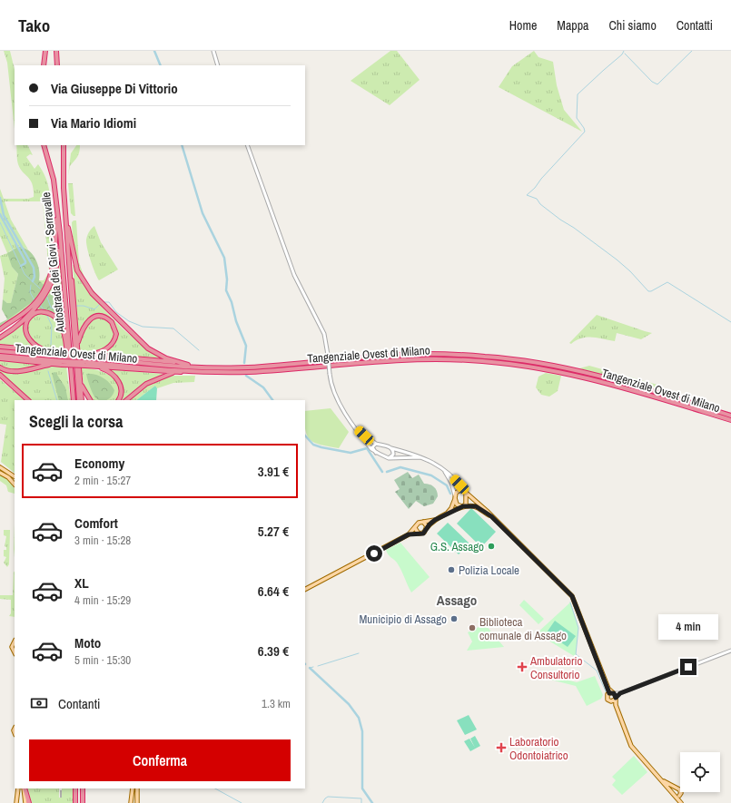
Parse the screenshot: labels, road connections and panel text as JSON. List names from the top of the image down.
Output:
{
  "streets": {
    "highway": ["Autostrada dei Giovi - Serravalle", "Tangenziale Ovest di Milano"]
  },
  "districts": ["Assago"],
  "places": {
    "other": [
      "G.S. Assago",
      "Polizia Locale",
      "Municipio di Assago",
      "Biblioteca comunale di Assago"
    ],
    "health": ["Ambulatorio Consultorio", "Laboratorio Odontoiatrico"]
  },
  "page": {
    "header": "Tako",
    "nav": [
      "Home",
      "Mappa",
      "Chi siamo",
      "Contatti"
    ],
    "banner": ["Via Giuseppe Di Vittorio", "Via Mario Idiomi"],
    "heading": "Scegli la corsa",
    "list": [
      {
        "name": "Economy",
        "note": "2 min · 15:27",
        "value": "3.91 €"
      },
      {
        "name": "Comfort",
        "note": "3 min · 15:28",
        "value": "5.27 €"
      },
      {
        "name": "XL",
        "note": "4 min · 15:29",
        "value": "6.64 €"
      },
      {
        "name": "Moto",
        "note": "5 min · 15:30",
        "value": "6.39 €"
      }
    ],
    "bubble": "4 min",
    "pay": ["Contanti", "1.3 km"],
    "buttons": "Conferma"
  }
}
